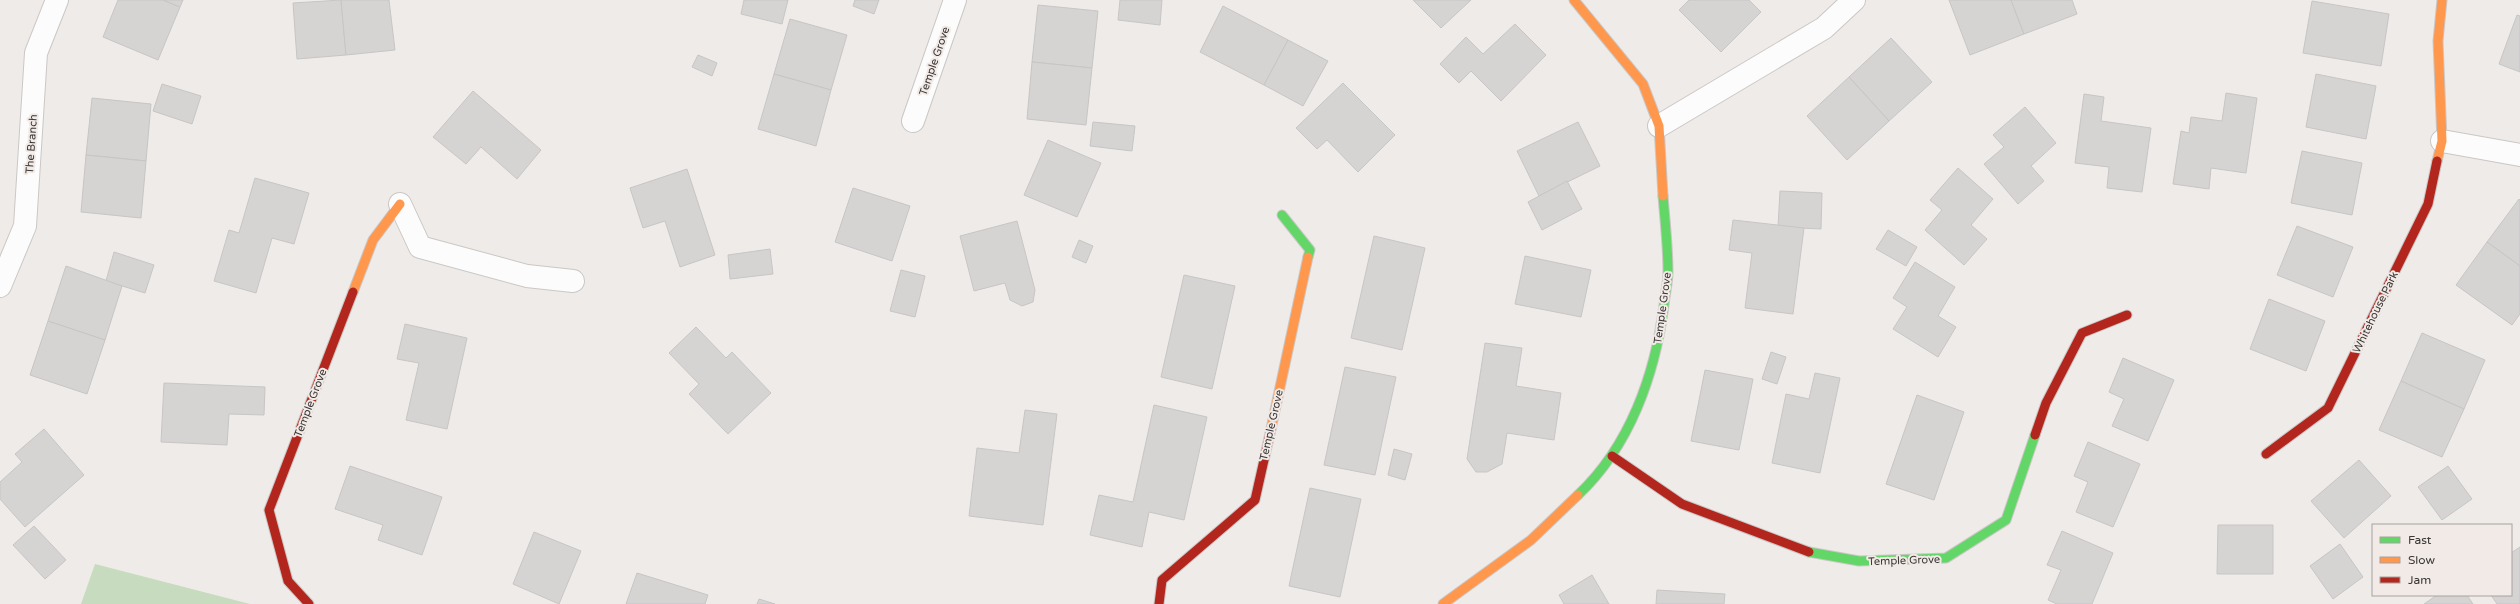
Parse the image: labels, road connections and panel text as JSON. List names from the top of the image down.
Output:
{
  "streets": {
    "street": ["Temple Grove", "The Branch", "Whitehouse Park"]
  },
  "legend": ["Fast", "Slow", "Jam"]
}
